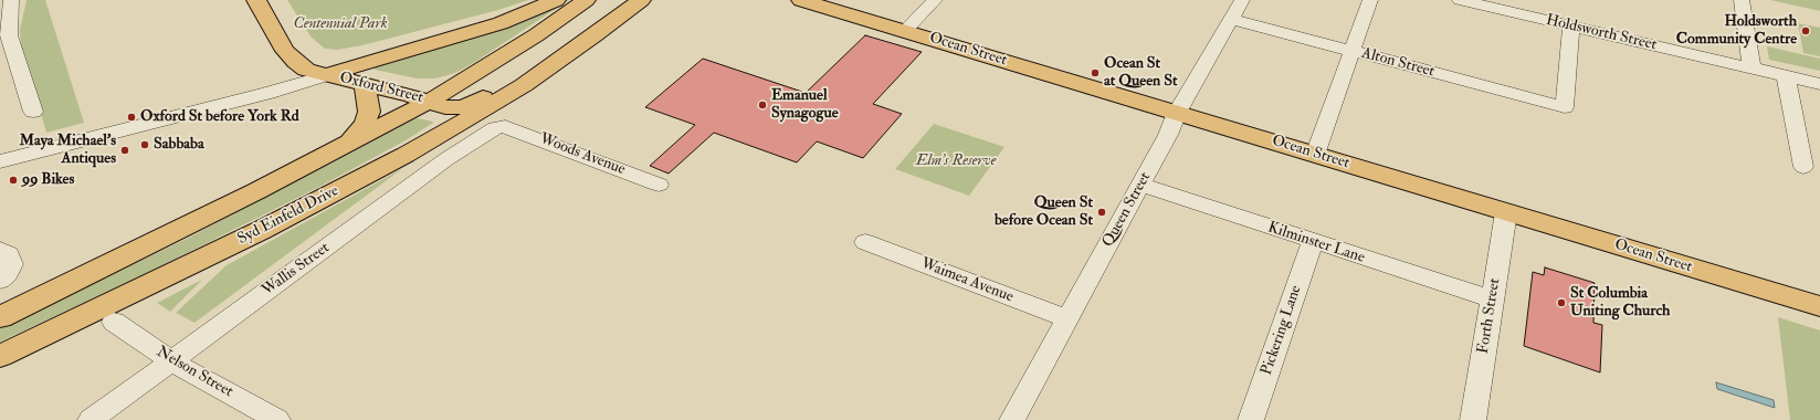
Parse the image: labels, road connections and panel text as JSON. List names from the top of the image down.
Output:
{
  "streets": {
    "main road": ["Ocean Street", "Oxford Street", "Syd Einfeld Drive"],
    "street": [
      "Holdsworth Street",
      "Alton Street",
      "Woods Avenue",
      "Queen Street",
      "Kilminster Lane",
      "Wallis Street",
      "Waimea Avenue",
      "Forth Street",
      "Pickering Lane",
      "Nelson Street"
    ]
  },
  "crossings": [
    ["Holdsworth Street", "Alton Street"],
    ["Ocean Street", "Queen Street"],
    ["Ocean Street", "Forth Street"],
    ["Alton Street", "Queen Street"],
    ["Woods Avenue", "Wallis Street"],
    ["Queen Street", "Kilminster Lane"],
    ["Queen Street", "Waimea Avenue"],
    ["Kilminster Lane", "Forth Street"],
    ["Kilminster Lane", "Pickering Lane"],
    ["Wallis Street", "Nelson Street"]
  ],
  "parks": ["Centennial Park", "Elm's Reserve"],
  "places": [
    "Holdsworth Community Centre",
    "Ocean St at Queen St",
    "Emanuel Synagogue",
    "Oxford St before York Rd",
    "Sabbaba",
    "Maya Michael's Antiques",
    "99 Bikes",
    "Queen St before Ocean St",
    "St Columbia Uniting Church"
  ]
}
